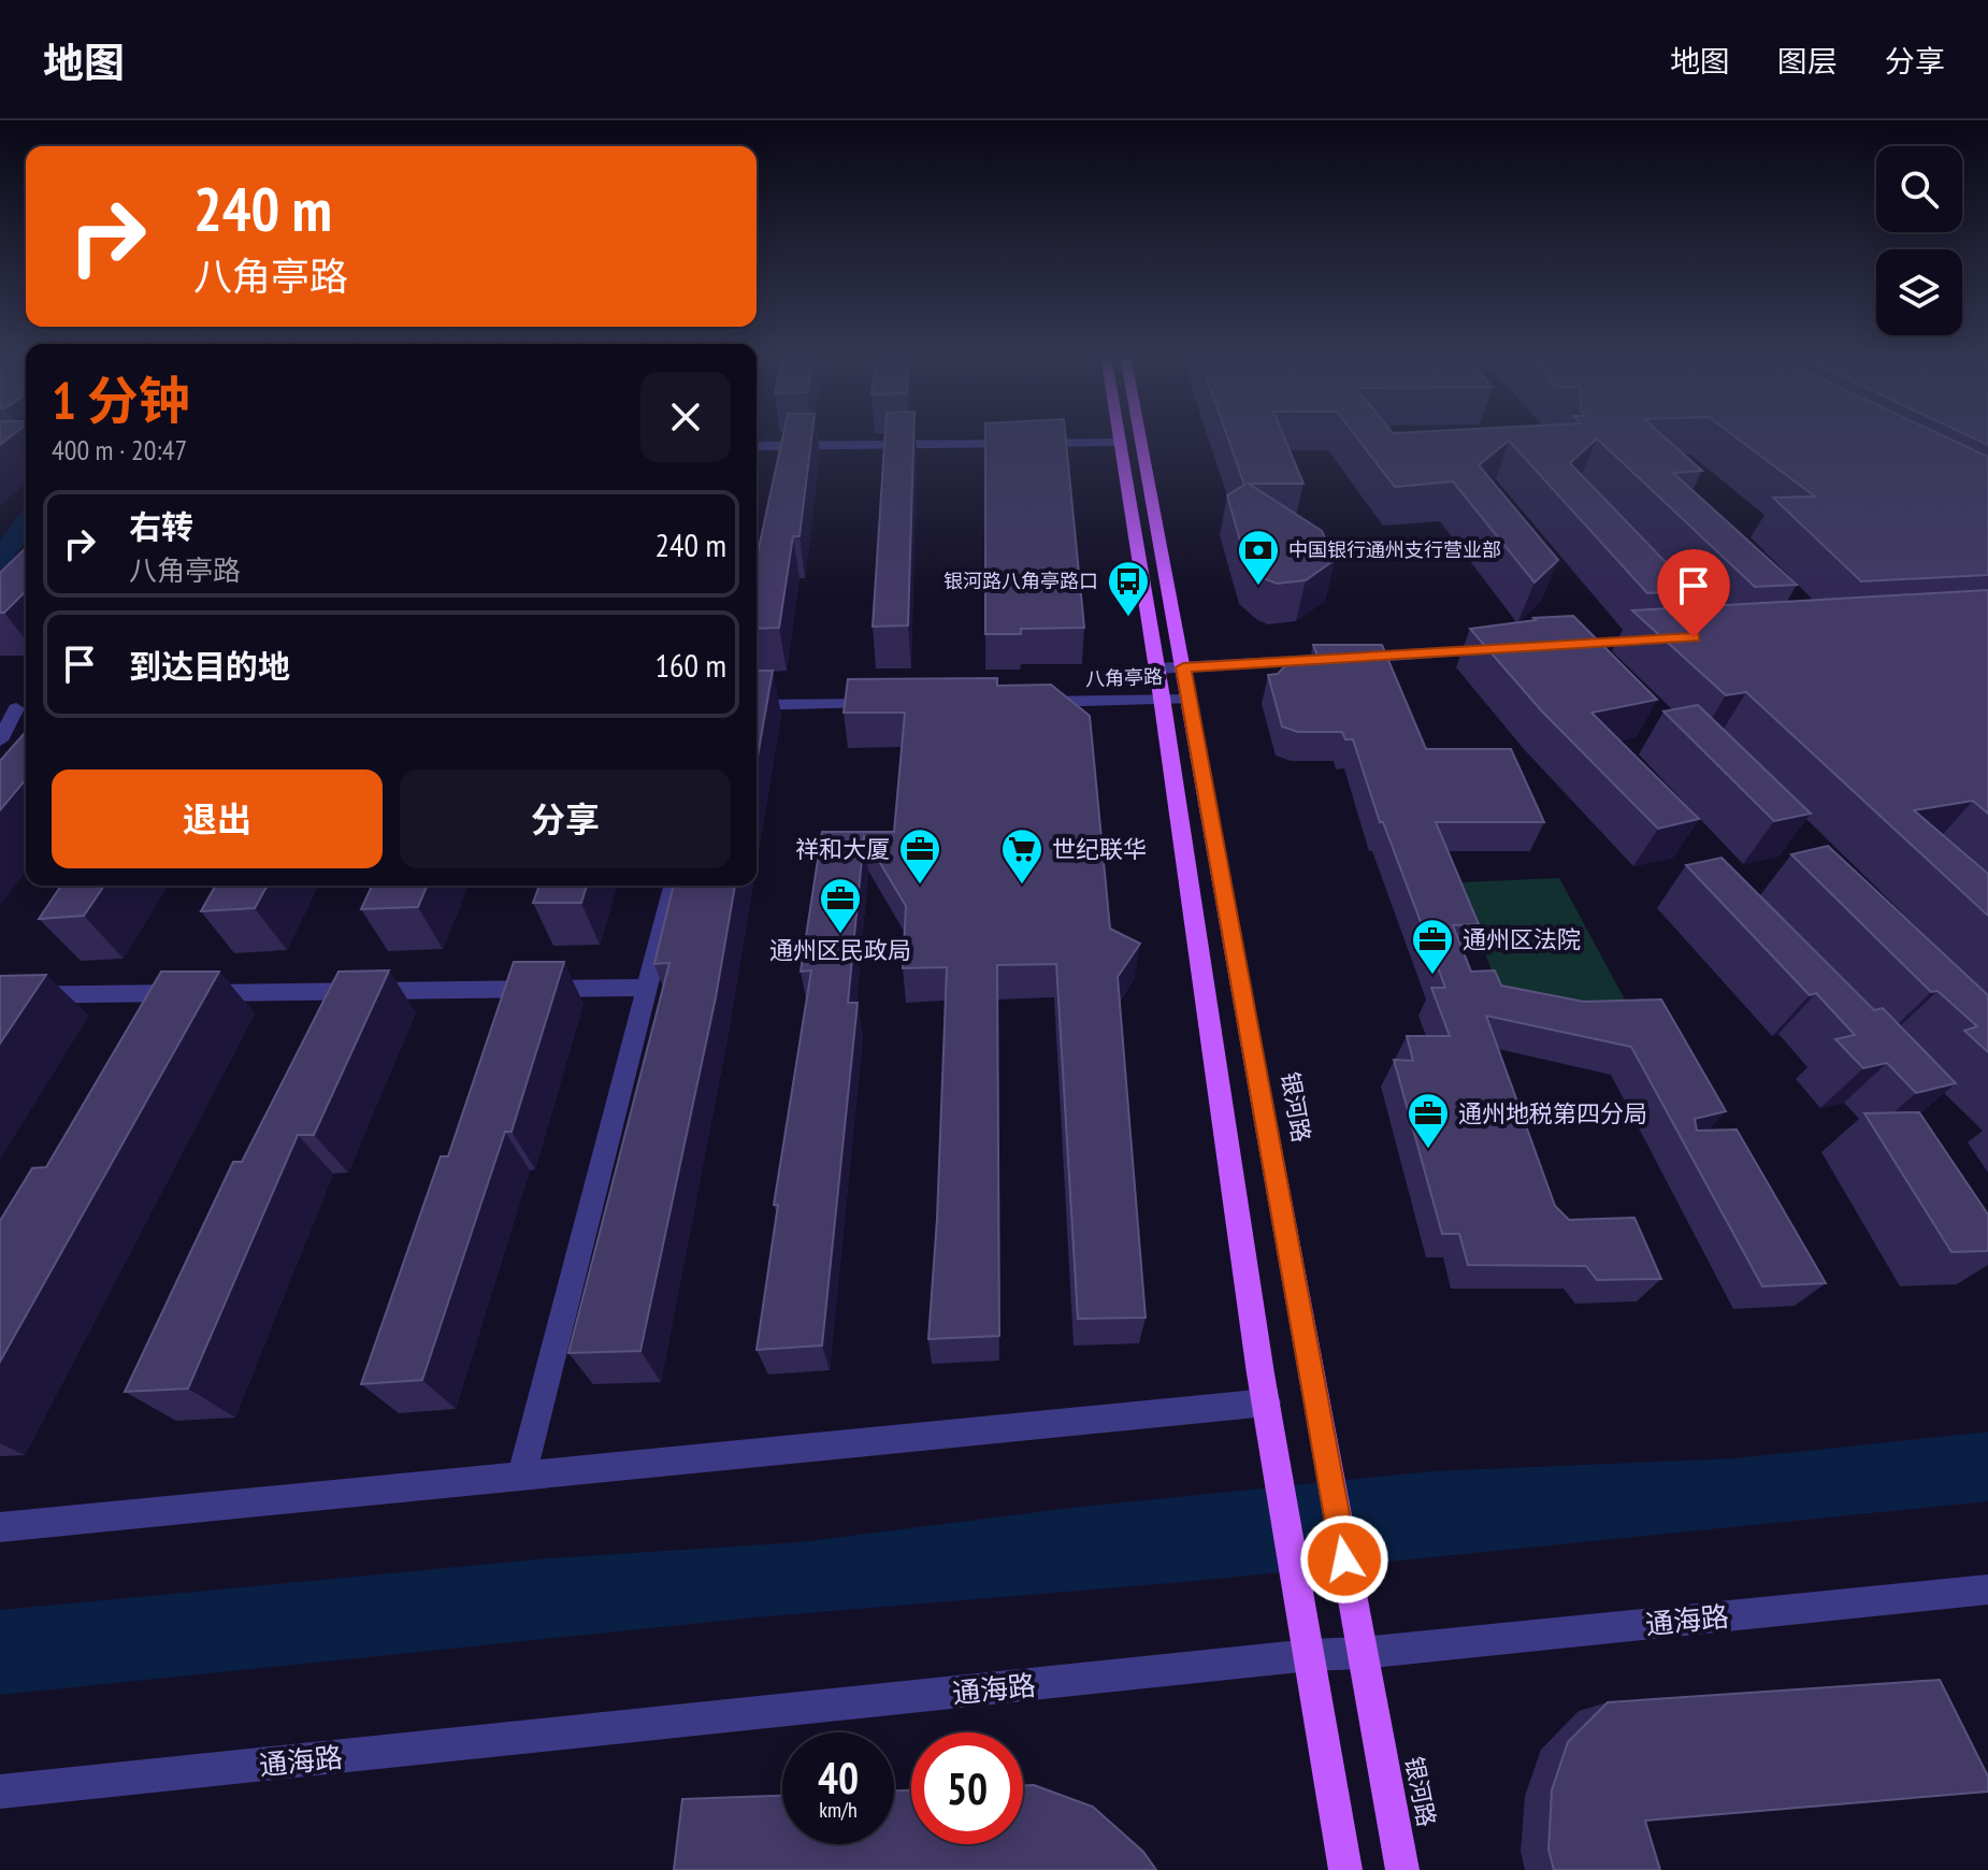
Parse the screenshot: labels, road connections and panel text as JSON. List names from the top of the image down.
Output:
{
  "streets": {
    "main road": ["银河路"],
    "street": ["八角亭路", "通海路"]
  },
  "crossings": [
    ["八角亭路", "银河路"],
    ["银河路", "通海路"]
  ],
  "places": {
    "bank": ["中国银行通州支行营业部"],
    "bus stop": ["银河路八角亭路口"],
    "office": [
      "祥和大厦",
      "通州区民政局",
      "通州区法院",
      "通州地税第四分局"
    ],
    "supermarket": ["世纪联华"]
  },
  "page": {
    "header": "地图",
    "nav": ["地图", "图层", "分享"],
    "turn": ["240 m", "八角亭路"],
    "heading": ["1 分钟", "400 m · 20:47"],
    "list": [
      {
        "name": "右转",
        "note": "八角亭路",
        "value": "240 m"
      },
      {
        "name": "到达目的地",
        "value": "160 m"
      }
    ],
    "buttons": ["退出", "分享"],
    "speed": "40 km/h",
    "limit": "50"
  }
}
